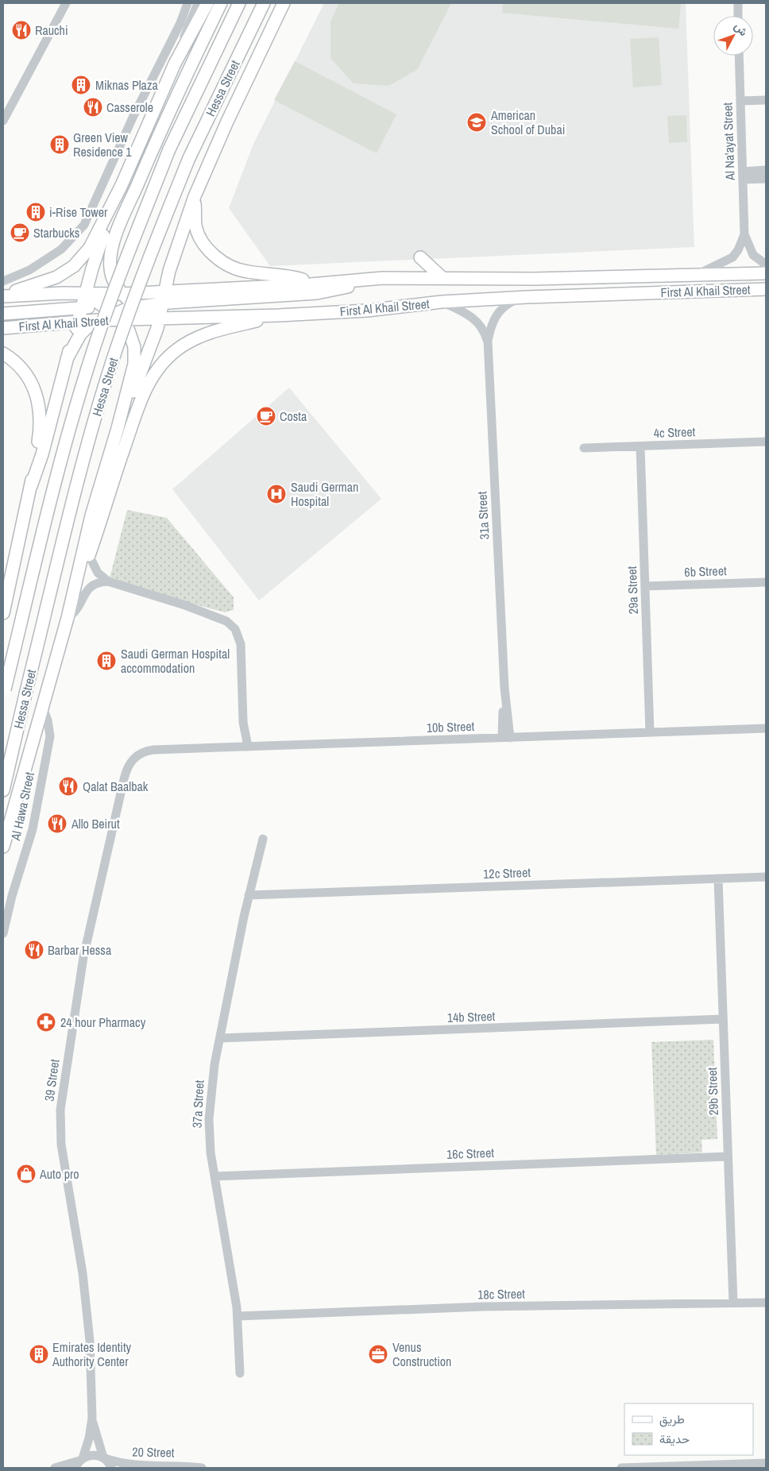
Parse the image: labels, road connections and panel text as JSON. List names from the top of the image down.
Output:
{
  "streets": {
    "main road": ["Hessa Street", "First Al Khail Street"],
    "street": [
      "Al Na'ayat Street",
      "4c Street",
      "31a Street",
      "6b Street",
      "29a Street",
      "10b Street",
      "Al Hawa Street",
      "12c Street",
      "14b Street",
      "39 Street",
      "29b Street",
      "37a Street",
      "16c Street",
      "18c Street",
      "20 Street"
    ]
  },
  "crossings": [
    ["Al Na'ayat Street", "First Al Khail Street"],
    ["First Al Khail Street", "31a Street"],
    ["4c Street", "29a Street"],
    ["31a Street", "10b Street"],
    ["6b Street", "29a Street"],
    ["29a Street", "10b Street"],
    ["10b Street", "39 Street"],
    ["12c Street", "29b Street"],
    ["12c Street", "37a Street"],
    ["14b Street", "29b Street"],
    ["14b Street", "37a Street"],
    ["39 Street", "20 Street"],
    ["29b Street", "16c Street"],
    ["29b Street", "18c Street"],
    ["37a Street", "16c Street"],
    ["37a Street", "18c Street"]
  ],
  "places": {
    "restaurant": [
      "Rauchi",
      "Casserole",
      "Qalat Baalbak",
      "Allo Beirut",
      "Barbar Hessa"
    ],
    "building": [
      "Miknas Plaza",
      "Green View Residence 1",
      "i-Rise Tower",
      "Saudi German Hospital accommodation",
      "Emirates Identity Authority Center"
    ],
    "school or university": ["American School of Dubai"],
    "cafe": ["Starbucks", "Costa"],
    "hospital": ["Saudi German Hospital"],
    "pharmacy": ["24 hour Pharmacy"],
    "shop": ["Auto pro"],
    "office": ["Venus Construction"]
  },
  "legend": ["طريق", "حديقة"],
  "north": "top right"
}
